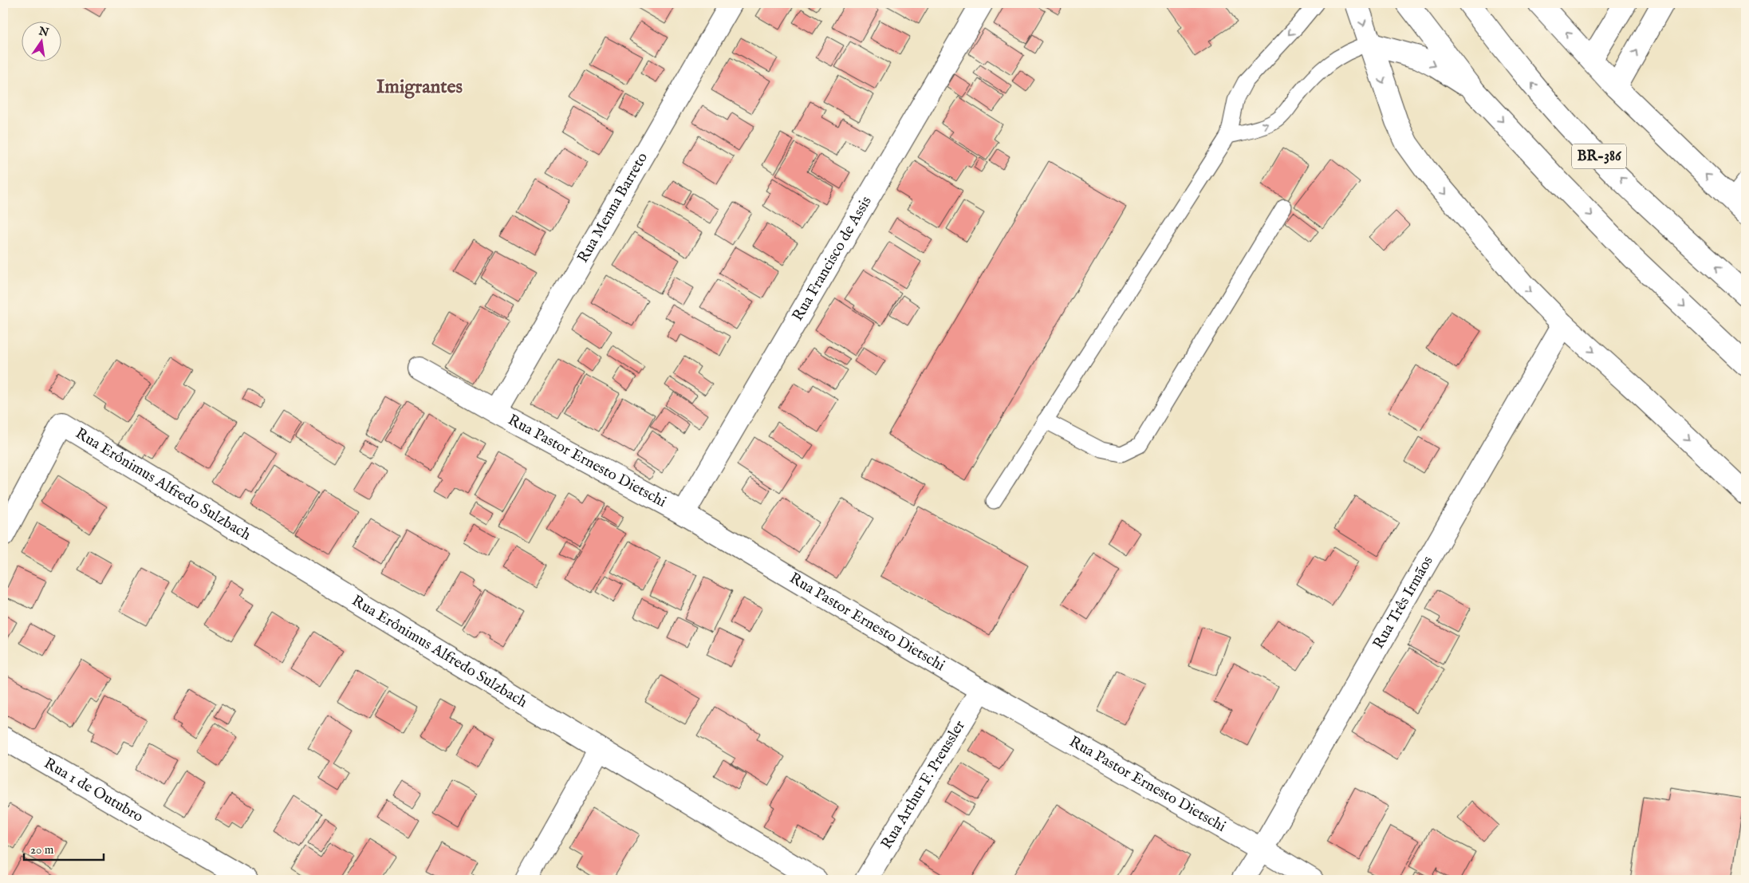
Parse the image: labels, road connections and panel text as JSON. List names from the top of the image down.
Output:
{
  "streets": {
    "main road": [
      "BR-386",
      "Rua Menna Barreto",
      "Rua Francisco de Assis",
      "Rua Pastor Ernesto Dietschi",
      "Rua Erônimus Alfredo Sulzbach",
      "Rua Três Irmãos",
      "Rua Arthur F. Preussler",
      "Rua 1 de Outubro"
    ]
  },
  "crossings": [
    ["Rua Menna Barreto", "Rua Pastor Ernesto Dietschi"],
    ["Rua Francisco de Assis", "Rua Pastor Ernesto Dietschi"],
    ["Rua Pastor Ernesto Dietschi", "Rua Três Irmãos"],
    ["Rua Pastor Ernesto Dietschi", "Rua Arthur F. Preussler"]
  ],
  "districts": ["Imigrantes"],
  "scale_bar": "20 m",
  "north": "top"
}
